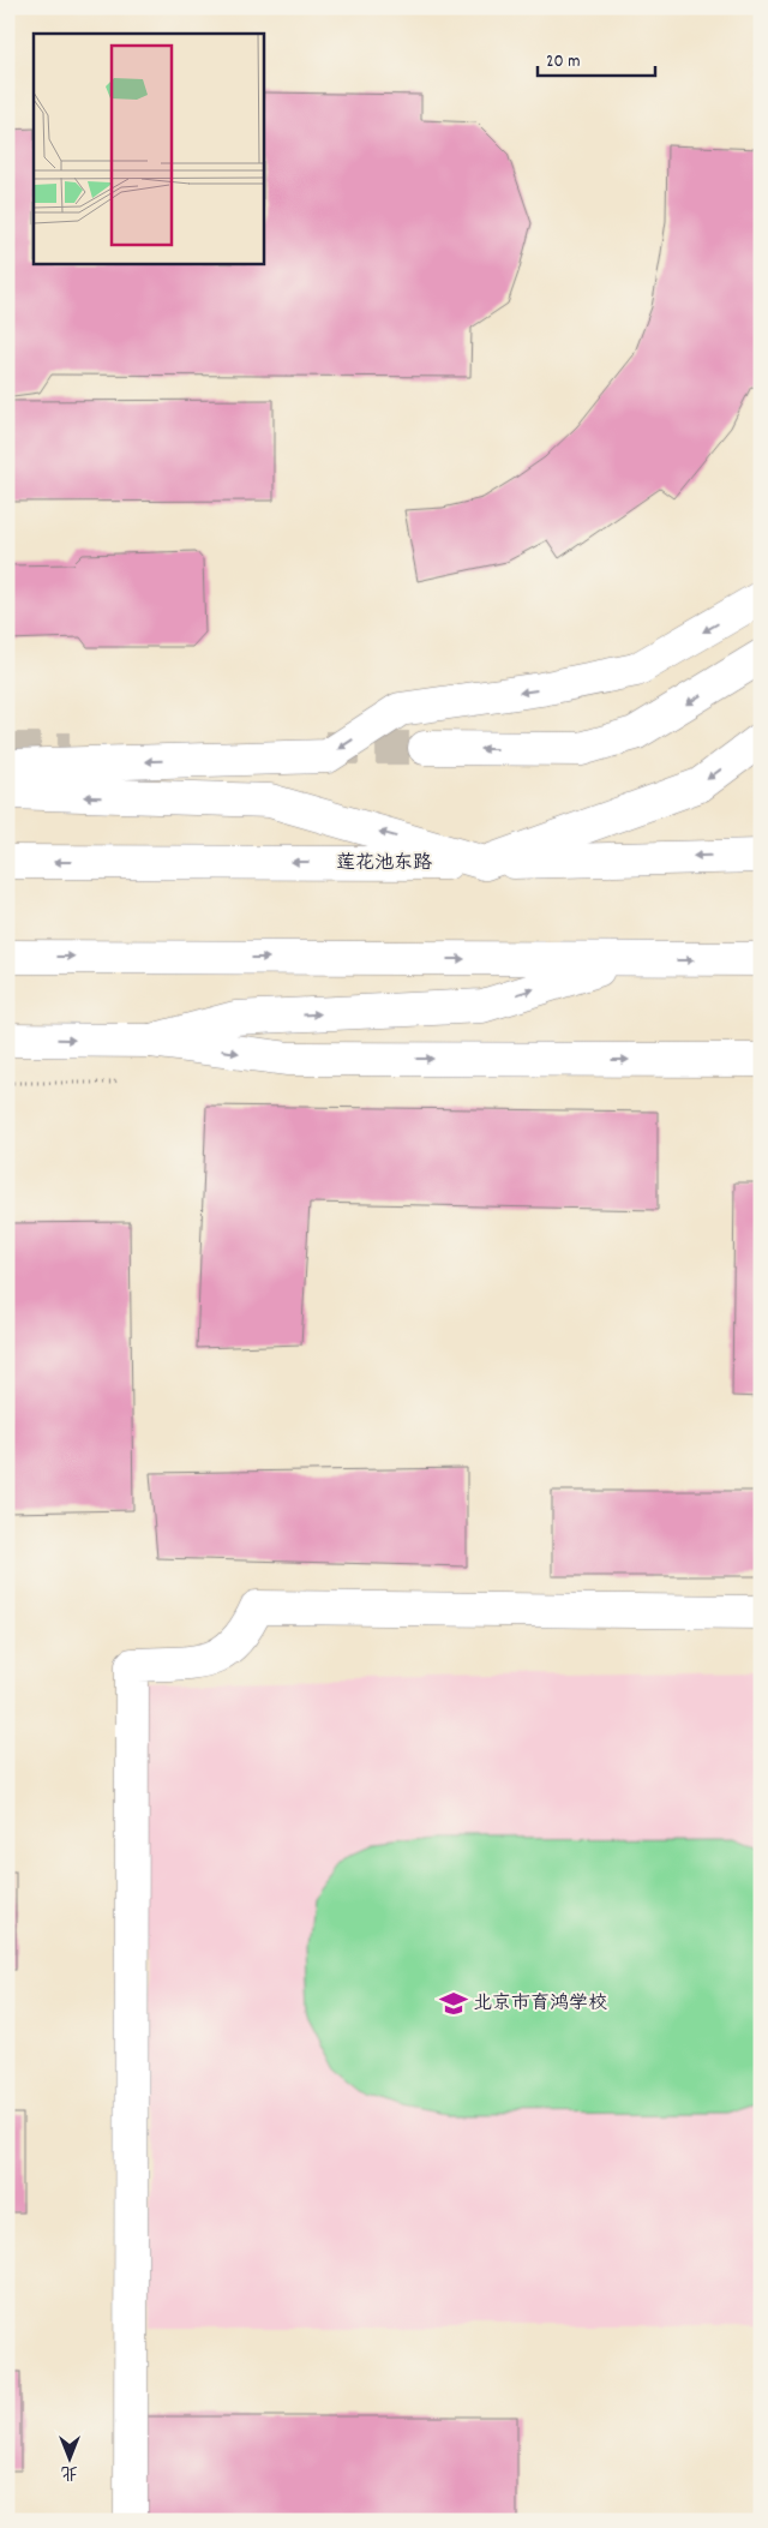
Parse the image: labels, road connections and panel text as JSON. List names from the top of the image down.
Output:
{
  "streets": {
    "main road": ["莲花池东路"]
  },
  "places": {
    "school or university": ["北京市育鸿学校"]
  },
  "scale_bar": "20 m",
  "north": "bottom"
}
